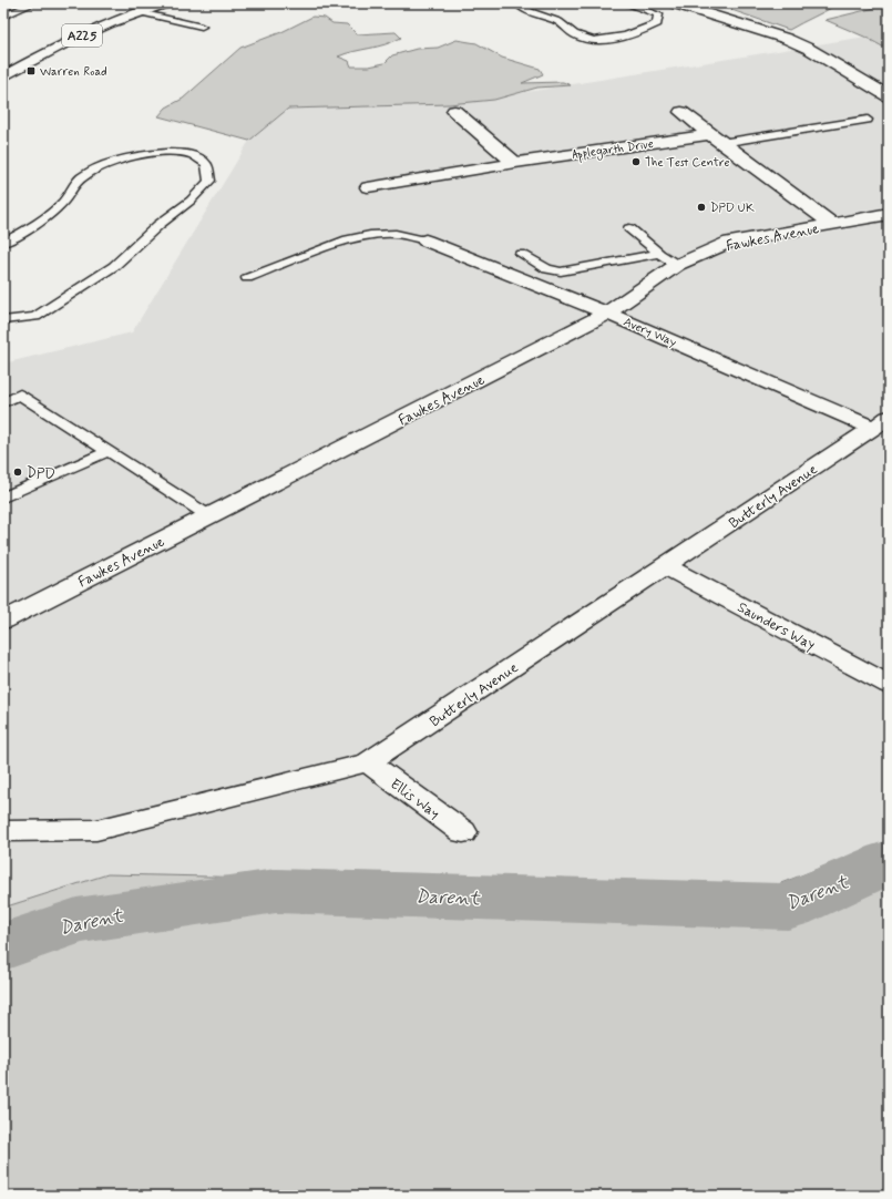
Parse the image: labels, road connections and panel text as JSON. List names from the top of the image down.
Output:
{
  "streets": {
    "street": [
      "A225",
      "Applegarth Drive",
      "Fawkes Avenue",
      "Avery Way",
      "Butterly Avenue",
      "Saunders Way",
      "Ellis Way"
    ]
  },
  "crossings": [
    ["Fawkes Avenue", "Avery Way"],
    ["Avery Way", "Butterly Avenue"],
    ["Butterly Avenue", "Saunders Way"],
    ["Butterly Avenue", "Ellis Way"]
  ],
  "water": ["Darent"],
  "places": {
    "transit": ["Warren Road"],
    "other": ["The Test Centre", "DPD UK", "DPD"]
  }
}
